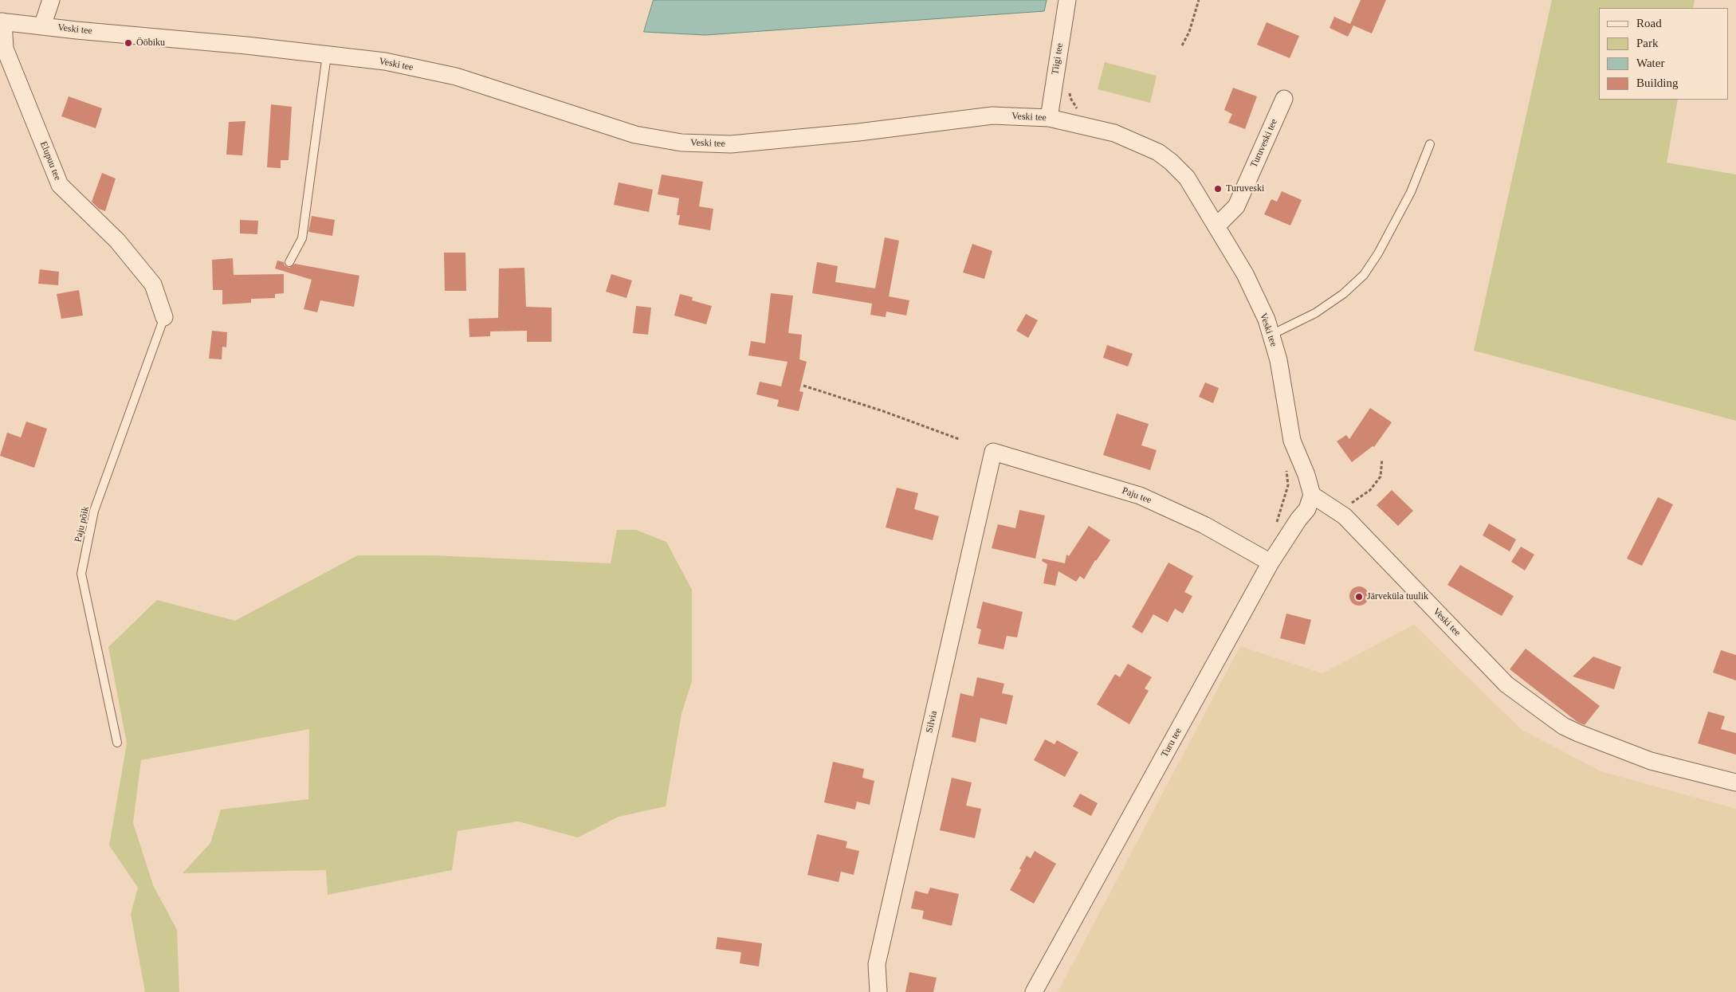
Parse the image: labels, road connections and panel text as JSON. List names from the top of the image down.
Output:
{
  "streets": {
    "street": [
      "Veski tee",
      "Tiigi tee",
      "Turuveski tee",
      "Elupuu tee",
      "Paju tee",
      "Silvia",
      "Turu tee"
    ],
    "lane": ["Paju põik"]
  },
  "crossings": [
    ["Veski tee", "Tiigi tee"],
    ["Veski tee", "Turuveski tee"],
    ["Veski tee", "Elupuu tee"],
    ["Veski tee", "Turu tee"],
    ["Elupuu tee", "Paju põik"],
    ["Paju tee", "Silvia"],
    ["Paju tee", "Turu tee"]
  ],
  "places": ["Ööbiku", "Turuveski", "Järveküla tuulik"],
  "legend": [
    "Road",
    "Park",
    "Water",
    "Building"
  ]
}
